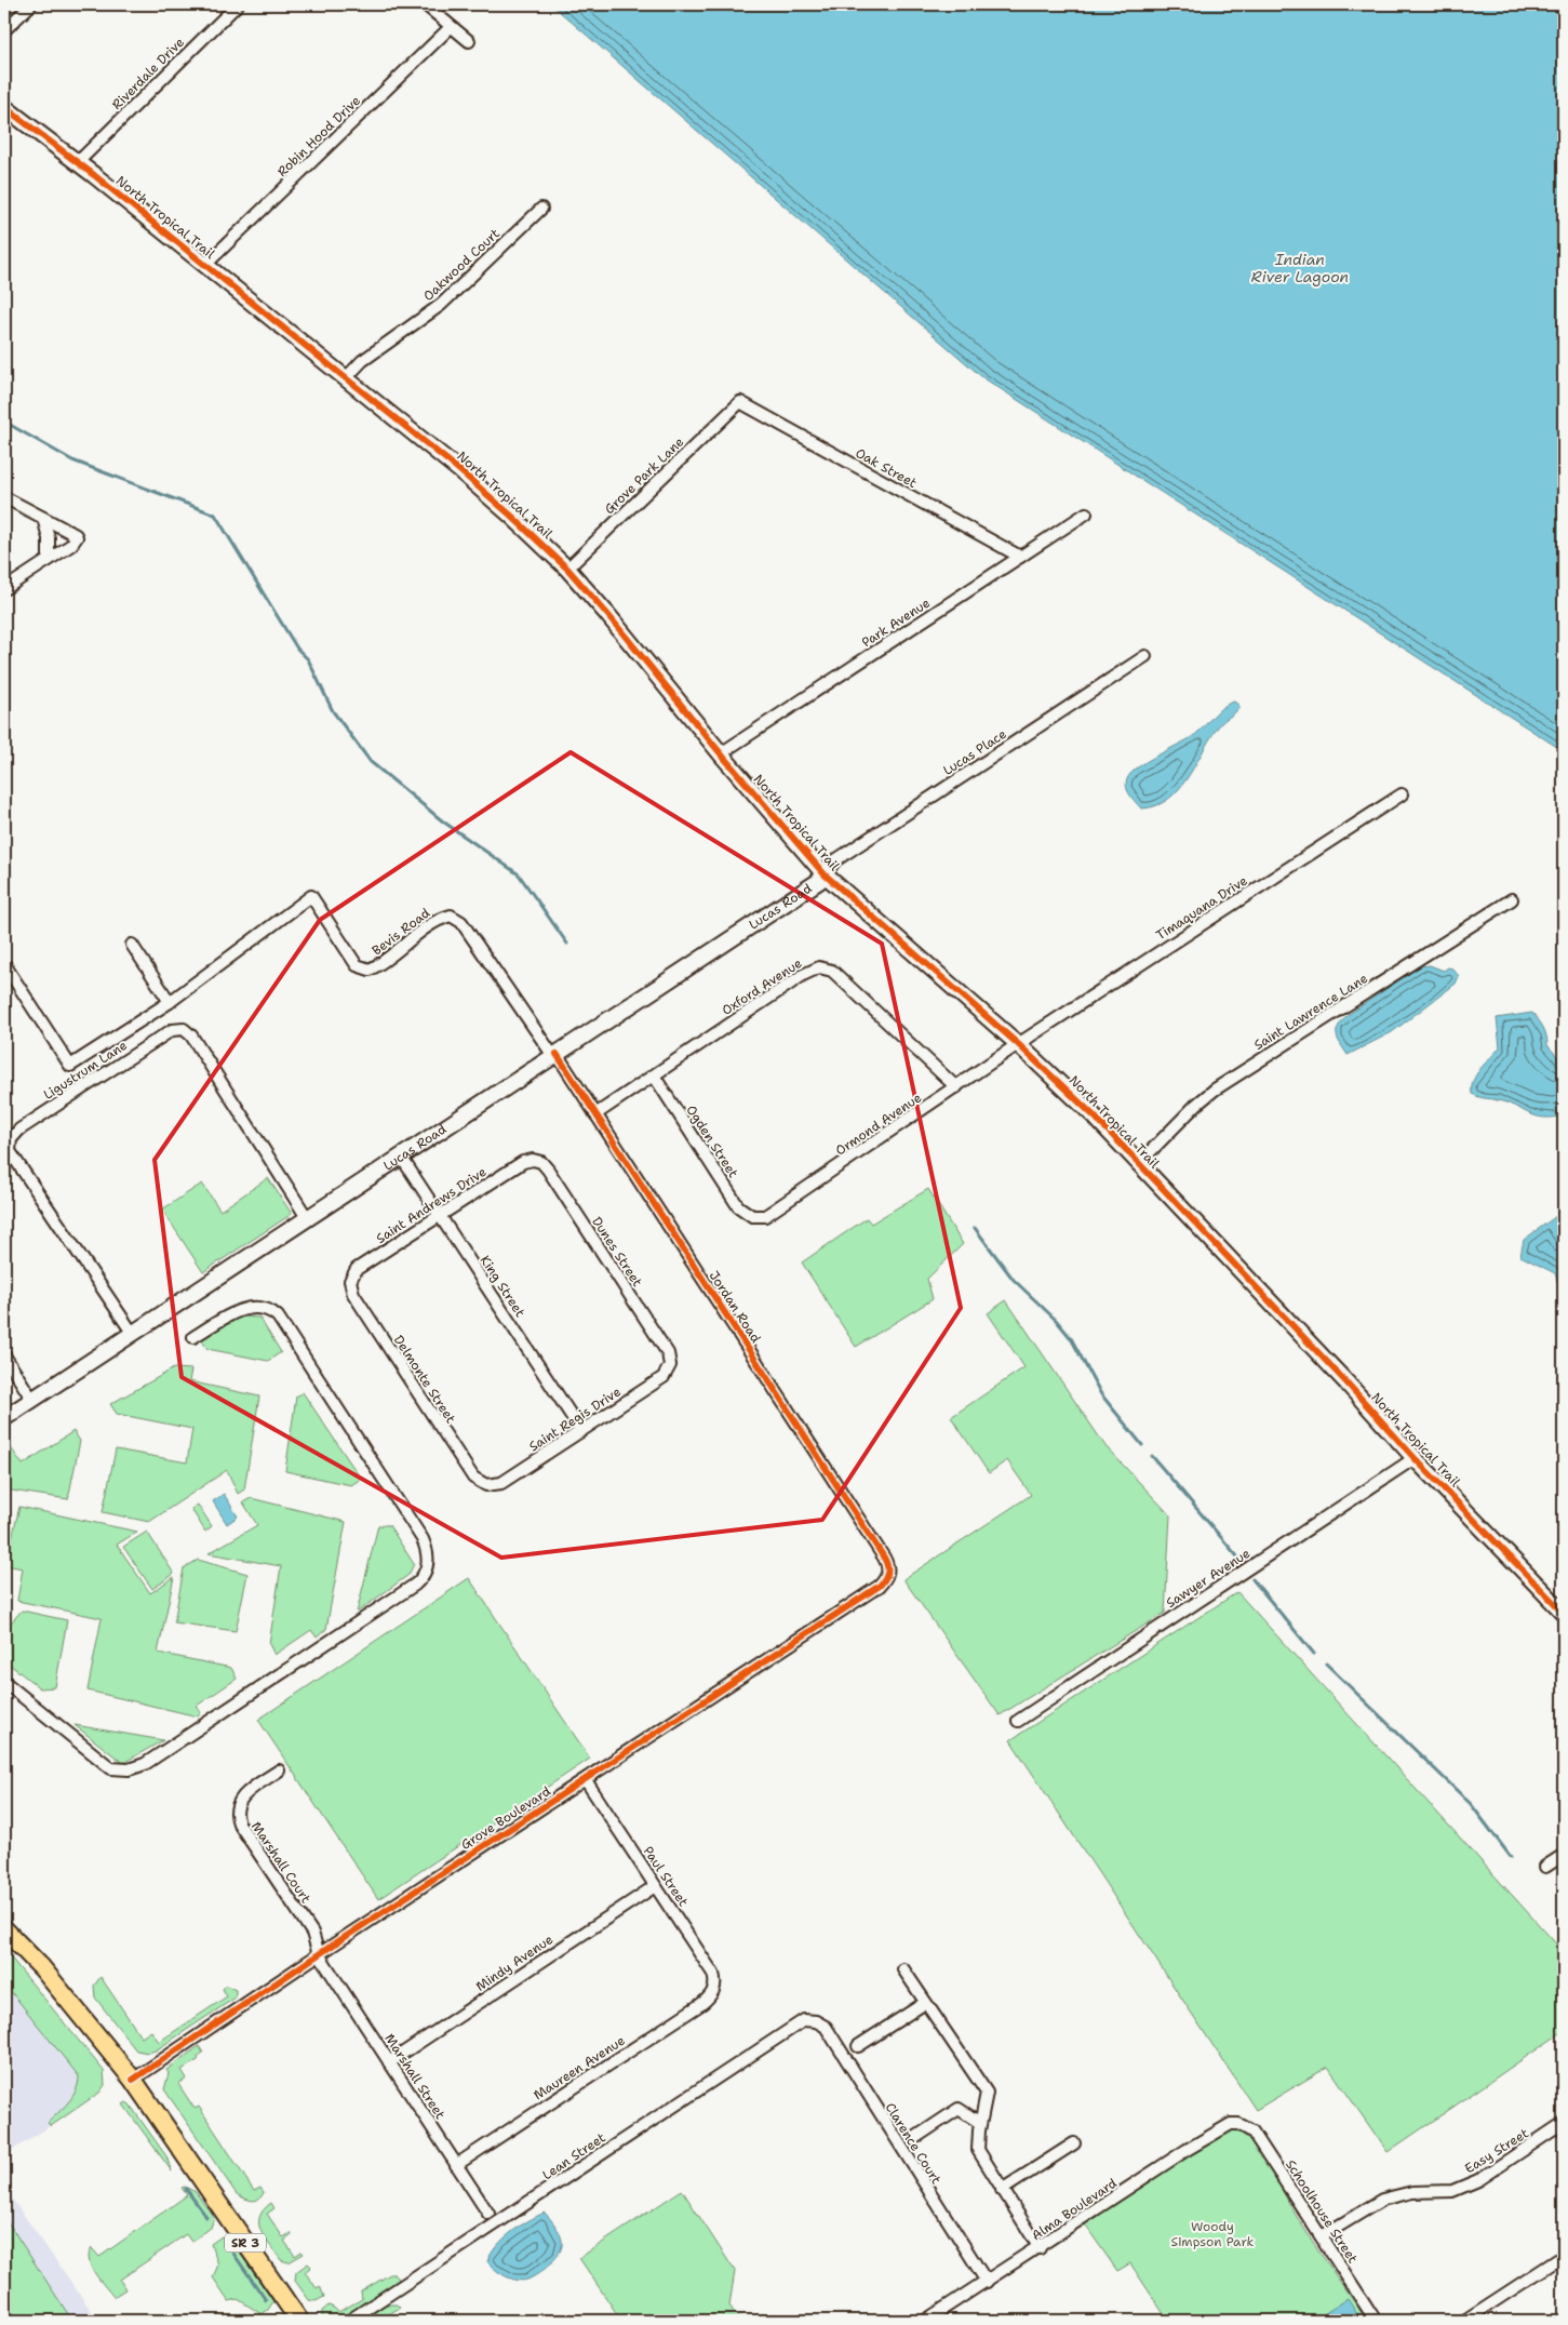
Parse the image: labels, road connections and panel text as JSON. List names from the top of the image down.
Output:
{
  "streets": {
    "main road": ["SR 3"],
    "street": [
      "Riverdale Drive",
      "Robin Hood Drive",
      "North Tropical Trail",
      "Oakwood Court",
      "Oak Street",
      "Grove Park Lane",
      "Park Avenue",
      "Lucas Place",
      "Lucas Road",
      "Timaquana Drive",
      "Bevis Road",
      "Oxford Avenue",
      "Saint Lawrence Lane",
      "Ligustrum Lane",
      "Ormond Avenue",
      "Ogden Street",
      "Saint Andrews Drive",
      "Dunes Street",
      "King Street",
      "Jordan Road",
      "Delmonte Street",
      "Saint Regis Drive",
      "Sawyer Avenue",
      "Grove Boulevard",
      "Marshall Court",
      "Paul Street",
      "Mindy Avenue",
      "Maureen Avenue",
      "Marshall Street",
      "Clarence Court",
      "Easy Street",
      "Lean Street",
      "Alma Boulevard",
      "Schoolhouse Street"
    ]
  },
  "crossings": [
    ["Riverdale Drive", "North Tropical Trail"],
    ["Robin Hood Drive", "North Tropical Trail"],
    ["North Tropical Trail", "Oakwood Court"],
    ["North Tropical Trail", "Grove Park Lane"],
    ["North Tropical Trail", "Park Avenue"],
    ["North Tropical Trail", "Lucas Place"],
    ["North Tropical Trail", "Lucas Road"],
    ["North Tropical Trail", "Timaquana Drive"],
    ["North Tropical Trail", "Saint Lawrence Lane"],
    ["North Tropical Trail", "Ormond Avenue"],
    ["North Tropical Trail", "Sawyer Avenue"],
    ["Oak Street", "Grove Park Lane"],
    ["Oak Street", "Park Avenue"],
    ["Lucas Place", "Lucas Road"],
    ["Lucas Road", "Bevis Road"],
    ["Lucas Road", "Ligustrum Lane"],
    ["Lucas Road", "King Street"],
    ["Lucas Road", "Jordan Road"],
    ["Timaquana Drive", "Ormond Avenue"],
    ["Bevis Road", "Jordan Road"],
    ["Oxford Avenue", "Ormond Avenue"],
    ["Oxford Avenue", "Ogden Street"],
    ["Oxford Avenue", "Jordan Road"],
    ["Ormond Avenue", "Ogden Street"],
    ["Saint Andrews Drive", "Dunes Street"],
    ["Saint Andrews Drive", "King Street"],
    ["Saint Andrews Drive", "Delmonte Street"],
    ["Dunes Street", "Saint Regis Drive"],
    ["King Street", "Saint Regis Drive"],
    ["Jordan Road", "Grove Boulevard"],
    ["Delmonte Street", "Saint Regis Drive"],
    ["Grove Boulevard", "Marshall Court"],
    ["Grove Boulevard", "Paul Street"],
    ["Grove Boulevard", "Marshall Street"],
    ["Grove Boulevard", "SR 3"],
    ["Marshall Court", "Marshall Street"],
    ["Paul Street", "Mindy Avenue"],
    ["Paul Street", "Maureen Avenue"],
    ["Mindy Avenue", "Marshall Street"],
    ["Maureen Avenue", "Marshall Street"],
    ["Clarence Court", "Lean Street"],
    ["Clarence Court", "Alma Boulevard"],
    ["Easy Street", "Schoolhouse Street"],
    ["Alma Boulevard", "Schoolhouse Street"]
  ],
  "water": ["Indian River Lagoon"],
  "parks": ["Woody Simpson Park"]
}
